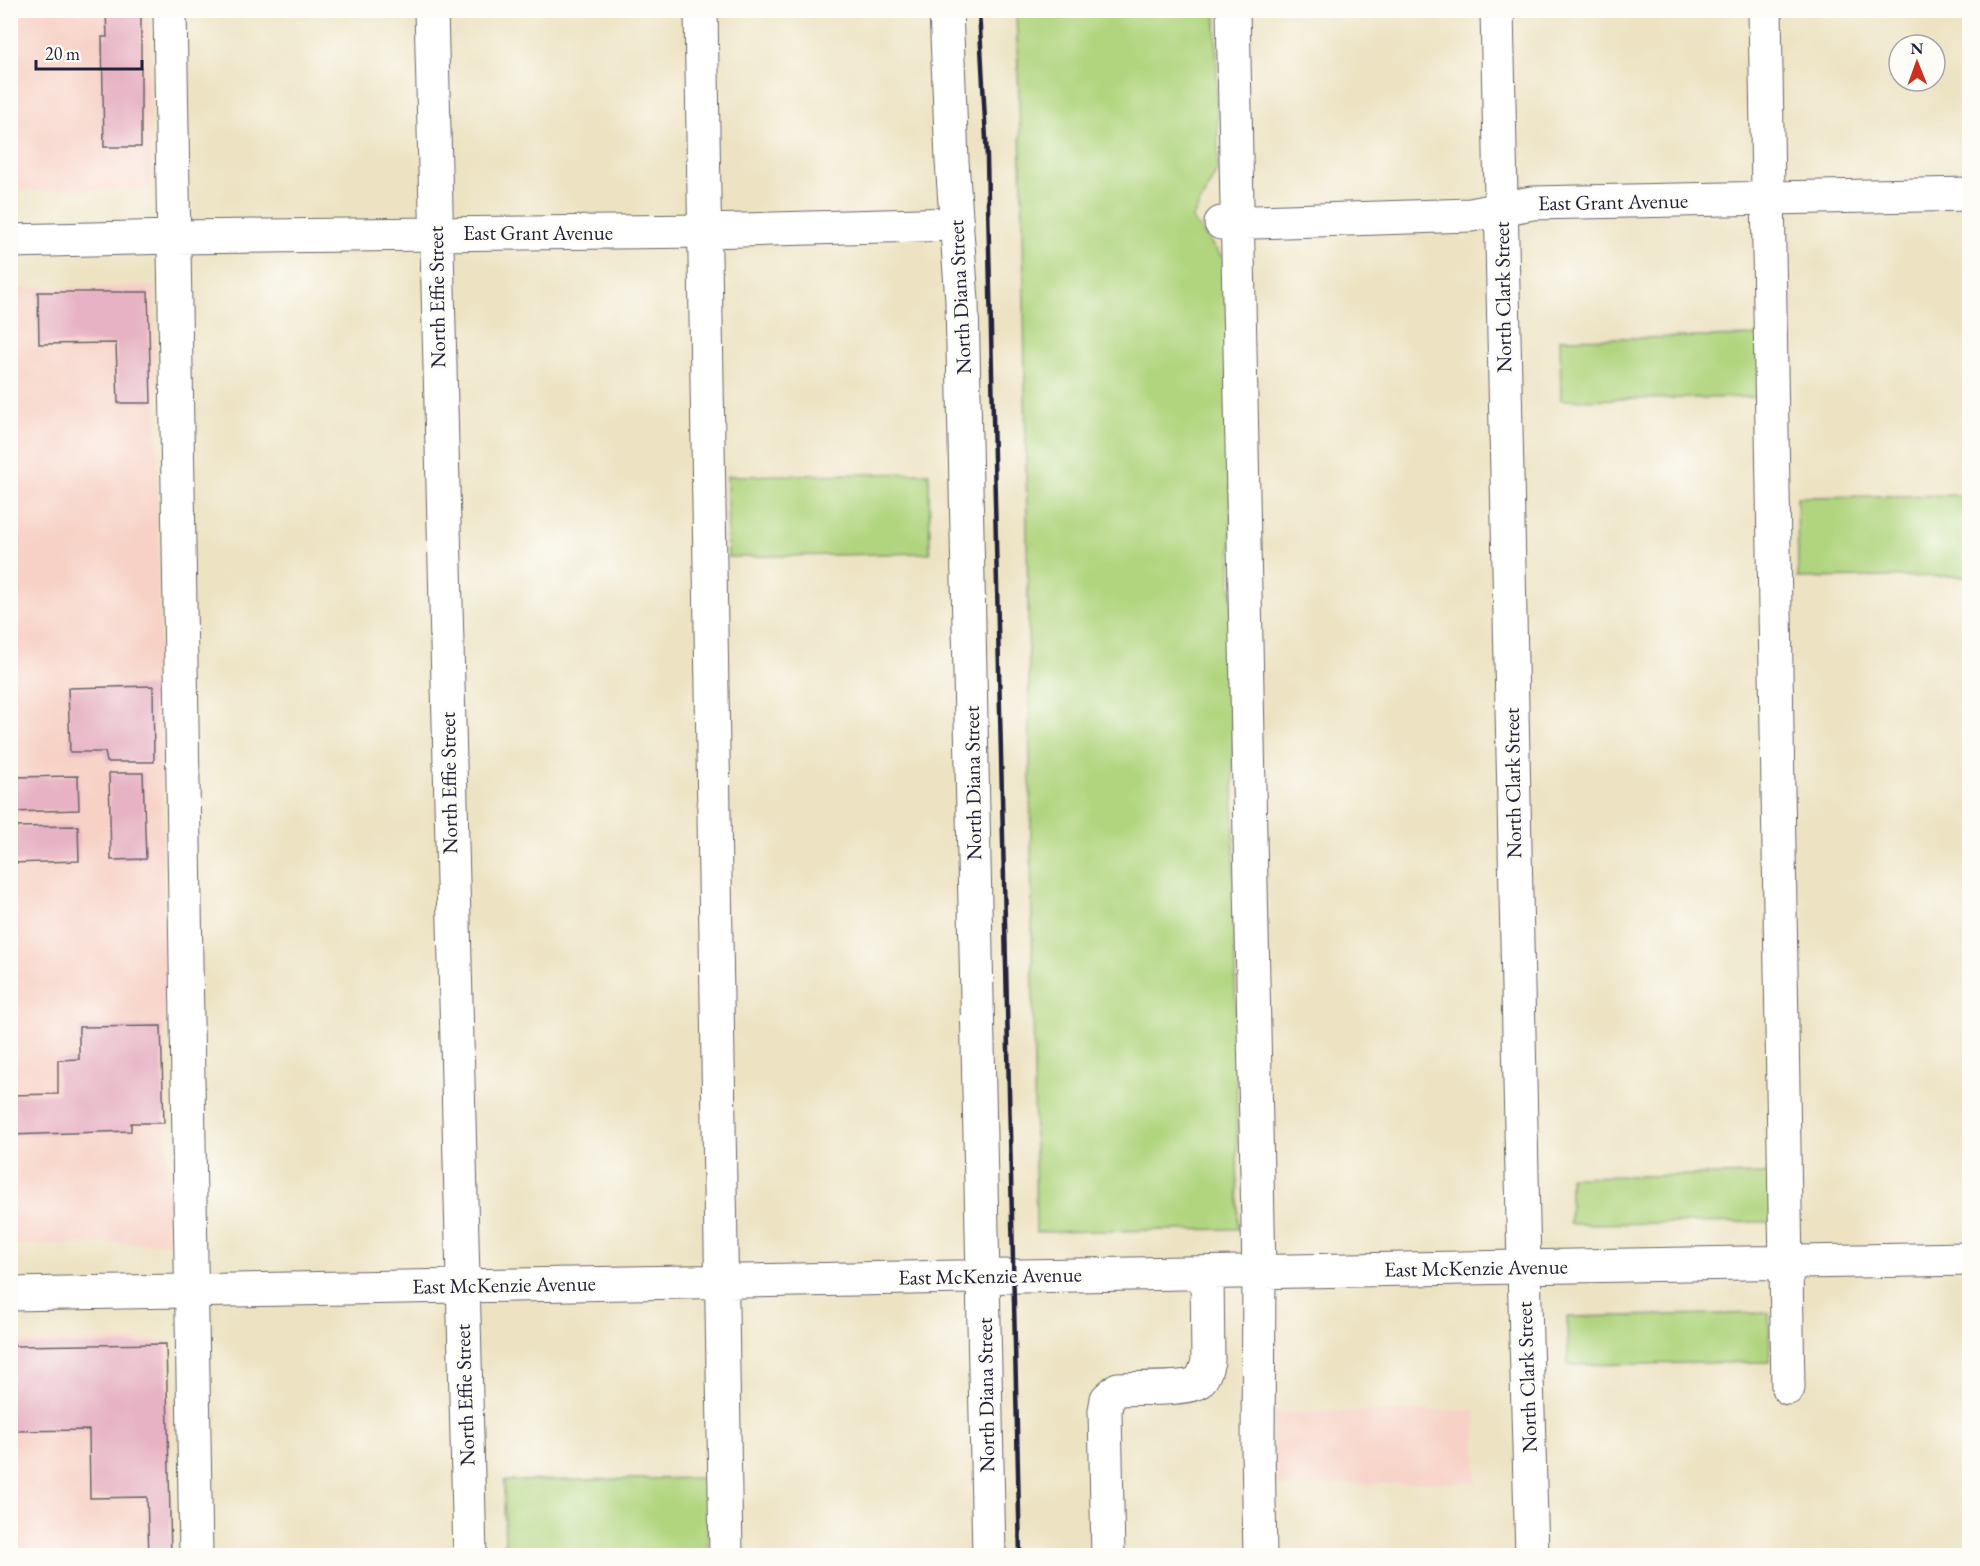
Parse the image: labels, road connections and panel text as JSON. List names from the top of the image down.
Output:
{
  "streets": {
    "street": [
      "East Grant Avenue",
      "North Effie Street",
      "North Diana Street",
      "North Clark Street",
      "East McKenzie Avenue"
    ]
  },
  "crossings": [
    ["East Grant Avenue", "North Effie Street"],
    ["East Grant Avenue", "North Diana Street"],
    ["East Grant Avenue", "North Clark Street"],
    ["North Effie Street", "East McKenzie Avenue"],
    ["North Diana Street", "East McKenzie Avenue"],
    ["North Clark Street", "East McKenzie Avenue"]
  ],
  "scale_bar": "20 m",
  "north": "top"
}
